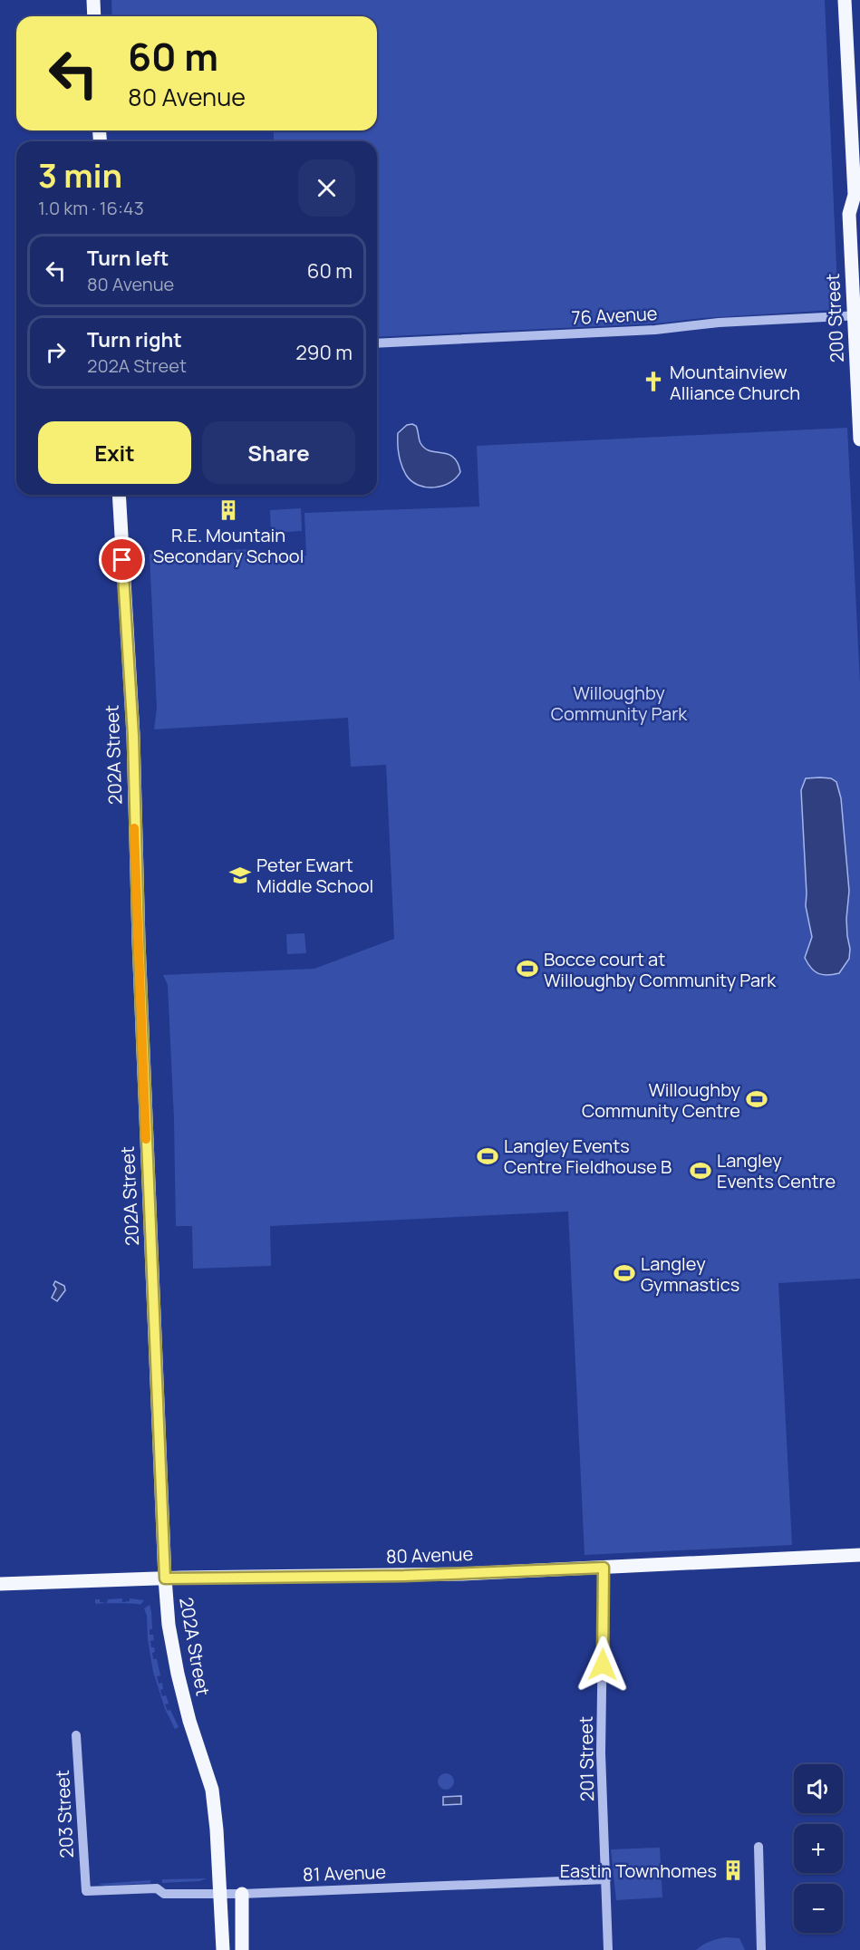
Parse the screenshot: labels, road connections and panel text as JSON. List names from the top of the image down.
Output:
{
  "streets": {
    "main road": ["200 Street", "202A Street", "80 Avenue"],
    "street": [
      "76 Avenue",
      "201 Street",
      "203 Street",
      "81 Avenue"
    ]
  },
  "crossings": [
    ["76 Avenue", "200 Street"],
    ["202A Street", "80 Avenue"],
    ["202A Street", "81 Avenue"],
    ["80 Avenue", "201 Street"],
    ["201 Street", "81 Avenue"],
    ["203 Street", "81 Avenue"]
  ],
  "parks": ["Willoughby Community Park"],
  "places": {
    "church": ["Mountainview Alliance Church"],
    "building": ["R.E. Mountain Secondary School", "Eastin Townhomes"],
    "school or university": ["Peter Ewart Middle School"],
    "sports": [
      "Bocce court at Willoughby Community Park",
      "Willoughby Community Centre",
      "Langley Events Centre Fieldhouse B",
      "Langley Events Centre",
      "Langley Gymnastics"
    ]
  },
  "page": {
    "turn": ["60 m", "80 Avenue"],
    "heading": ["3 min", "1.0 km · 16:43"],
    "list": [
      {
        "name": "Turn left",
        "note": "80 Avenue",
        "value": "60 m"
      },
      {
        "name": "Turn right",
        "note": "202A Street",
        "value": "290 m"
      }
    ],
    "buttons": ["Exit", "Share"],
    "map_buttons": ["+", "−"]
  }
}
